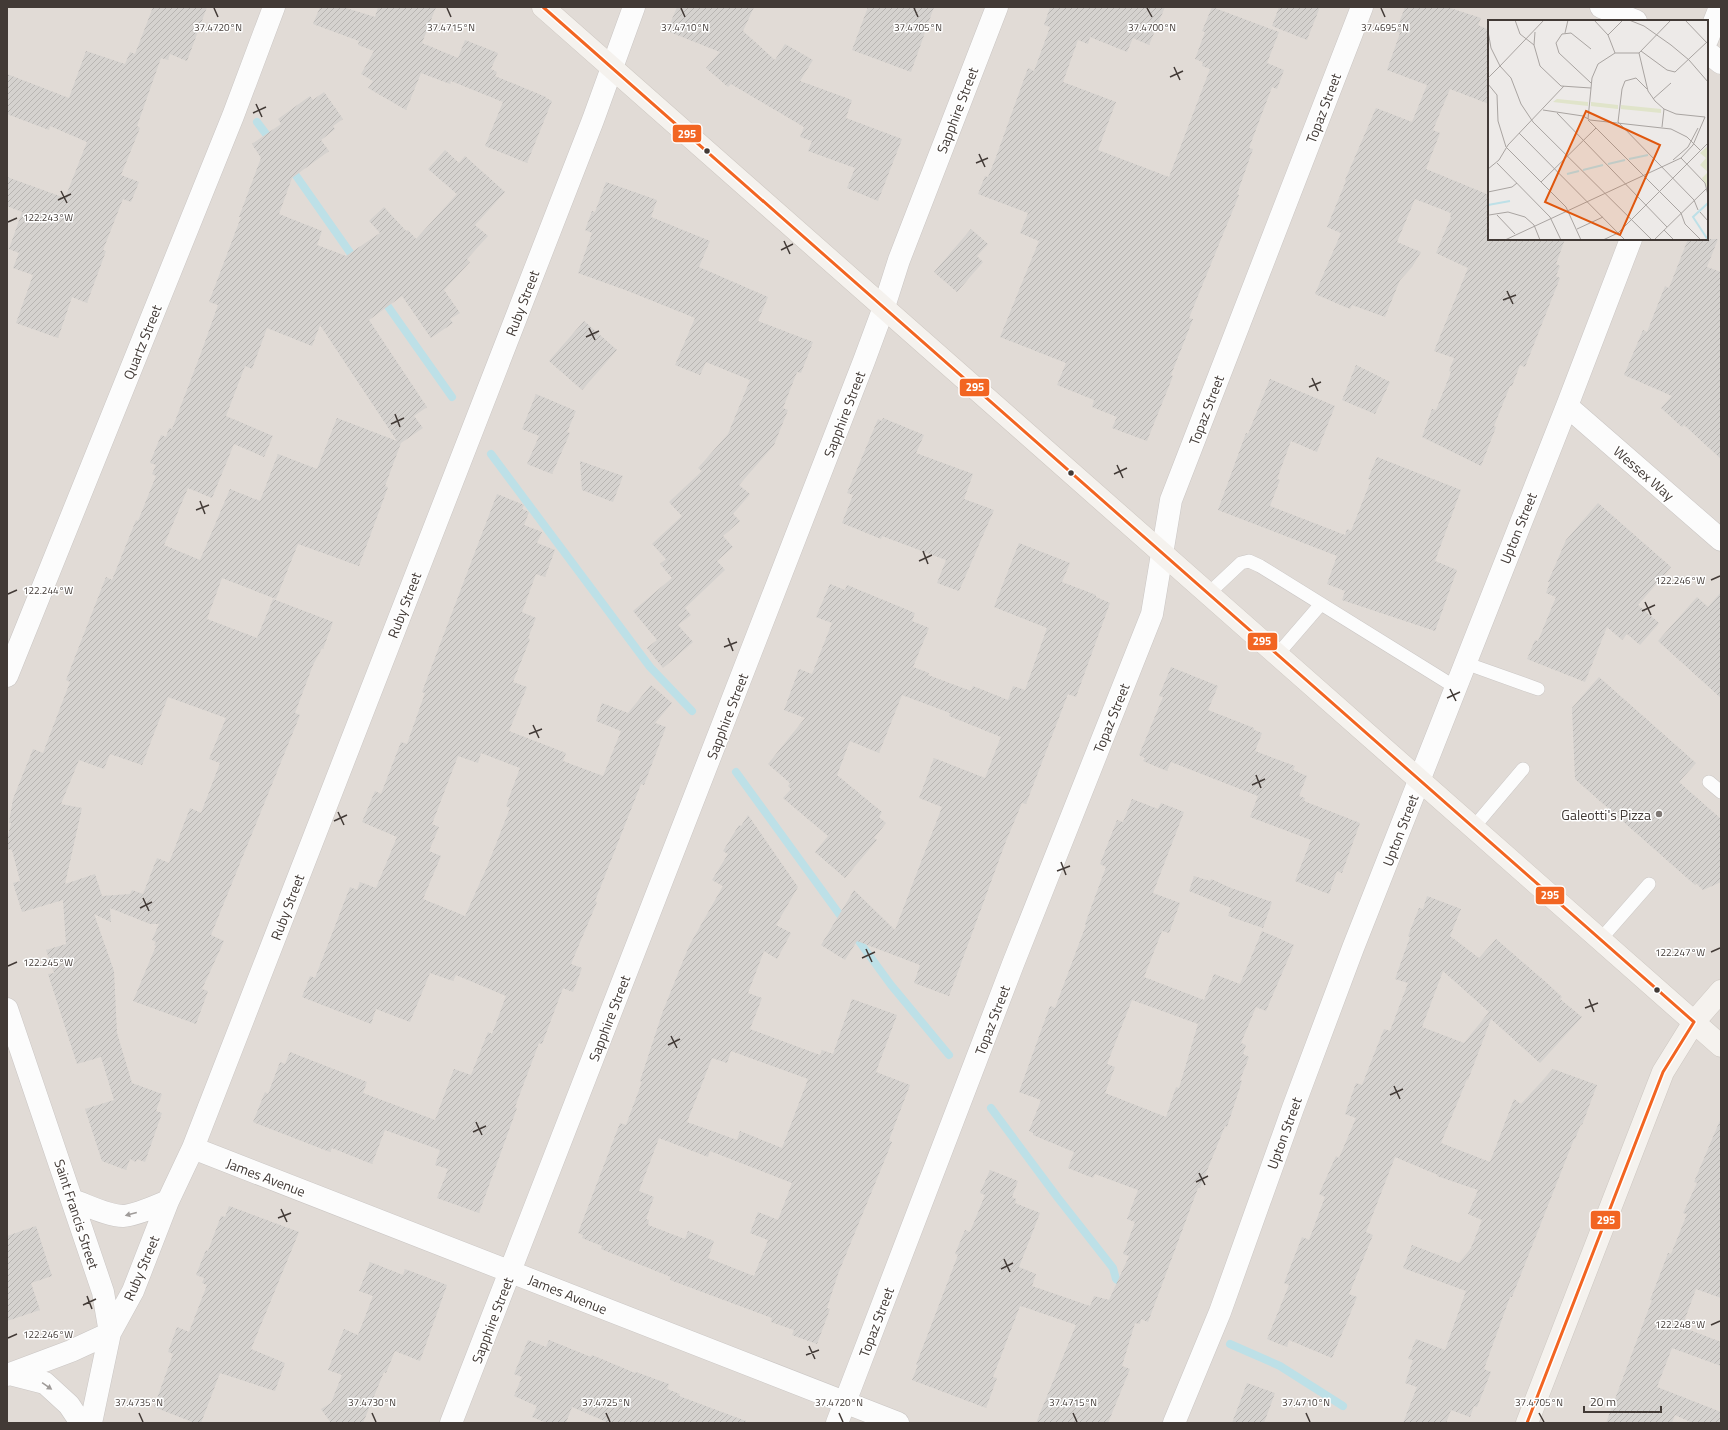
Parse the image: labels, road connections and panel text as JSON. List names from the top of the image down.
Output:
{
  "streets": {
    "street": [
      "Topaz Street",
      "Sapphire Street",
      "Ruby Street",
      "Quartz Street",
      "Wessex Way",
      "Upton Street",
      "James Avenue",
      "Saint Francis Street"
    ]
  },
  "crossings": [
    ["Topaz Street", "James Avenue"],
    ["Sapphire Street", "James Avenue"],
    ["Ruby Street", "James Avenue"],
    ["Ruby Street", "Saint Francis Street"],
    ["Wessex Way", "Upton Street"]
  ],
  "places": ["Galeotti's Pizza"],
  "lines": ["transit line 295"],
  "scale_bar": "20 m",
  "coordinates": [
    "37.4720°N",
    "37.4700°N",
    "37.4695°N",
    "37.4715°N",
    "37.4710°N",
    "37.4705°N",
    "122.243°W",
    "122.246°W",
    "122.244°W",
    "122.247°W",
    "122.245°W",
    "122.248°W",
    "37.4735°N",
    "37.4730°N",
    "37.4725°N"
  ]
}
